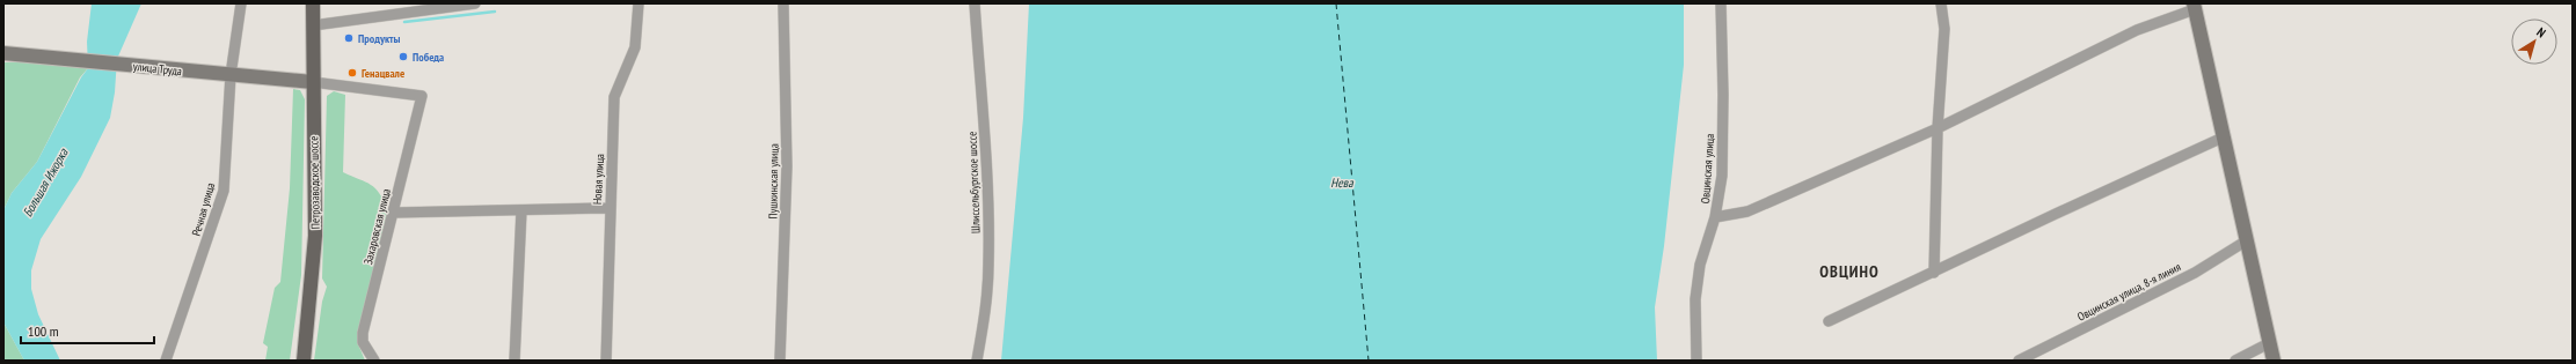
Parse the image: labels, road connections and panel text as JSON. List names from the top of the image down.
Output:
{
  "streets": {
    "main road": ["улица Труда", "Петрозаводское шоссе"],
    "street": [
      "Овцинская улица",
      "Новая улица",
      "Пушкинская улица",
      "Шлиссельбургское шоссе",
      "Речная улица",
      "Захаровская улица",
      "Овцинская улица, 8-я линия"
    ]
  },
  "crossings": [
    ["улица Труда", "Петрозаводское шоссе"],
    ["улица Труда", "Речная улица"],
    ["улица Труда", "Захаровская улица"],
    ["Петрозаводское шоссе", "Захаровская улица"]
  ],
  "districts": ["ОВЦИНО"],
  "water": ["Большая Ижорка", "Нева"],
  "places": ["Продукты", "Победа", "Генацвале"],
  "scale_bar": "100 m",
  "north": "top right"
}
